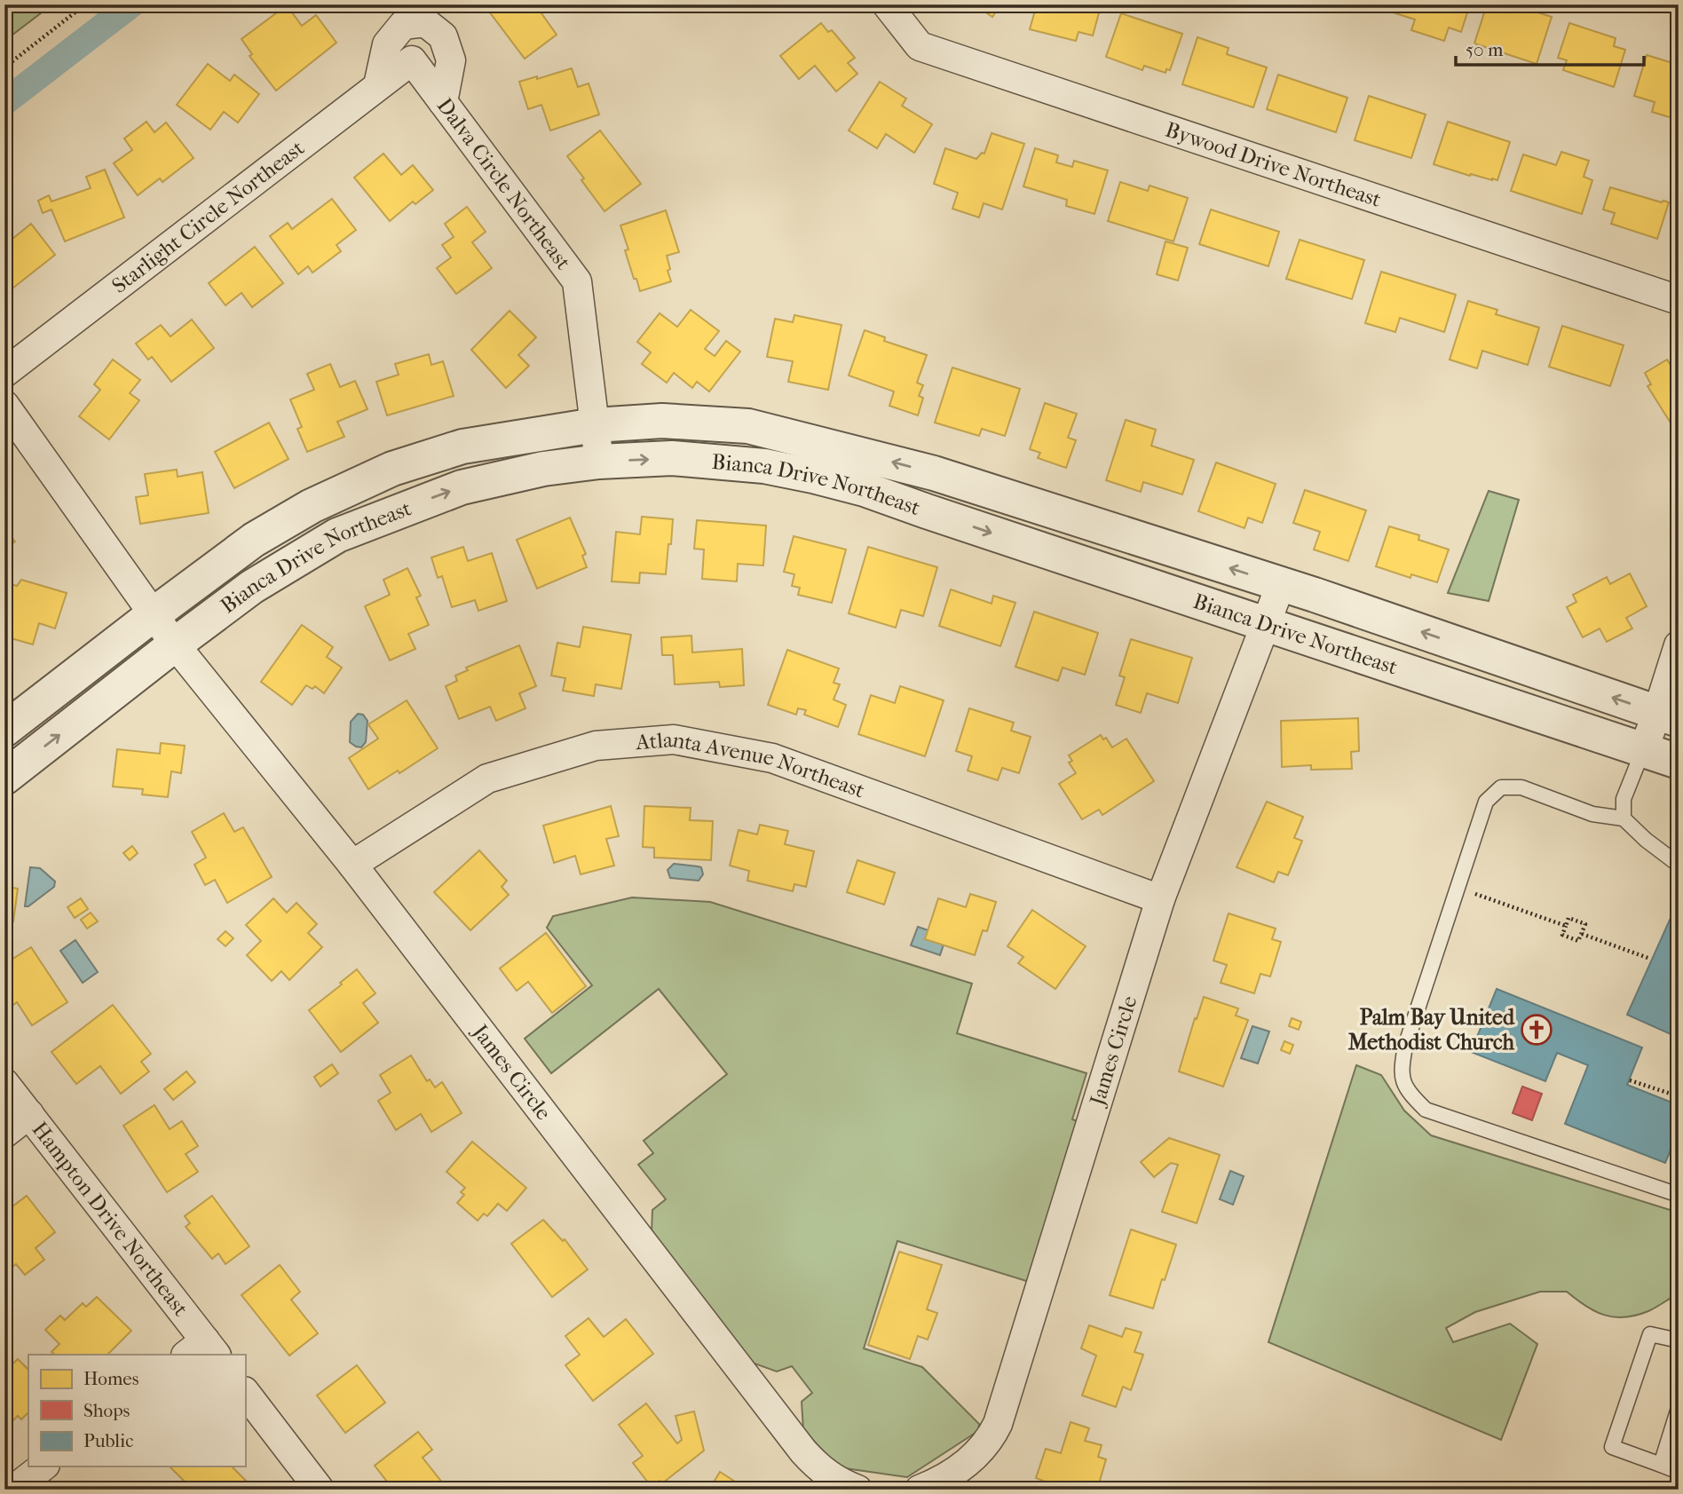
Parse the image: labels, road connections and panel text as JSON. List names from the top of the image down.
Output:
{
  "streets": {
    "street": [
      "Bywood Drive Northeast",
      "Dalva Circle Northeast",
      "Starlight Circle Northeast",
      "Bianca Drive Northeast",
      "Atlanta Avenue Northeast",
      "James Circle",
      "Hampton Drive Northeast"
    ]
  },
  "crossings": [
    ["Dalva Circle Northeast", "Starlight Circle Northeast"],
    ["Dalva Circle Northeast", "Bianca Drive Northeast"],
    ["Bianca Drive Northeast", "James Circle"],
    ["Atlanta Avenue Northeast", "James Circle"]
  ],
  "places": {
    "church": ["Palm Bay United Methodist Church"]
  },
  "legend": ["Homes", "Shops", "Public"],
  "scale_bar": "50 m"
}
